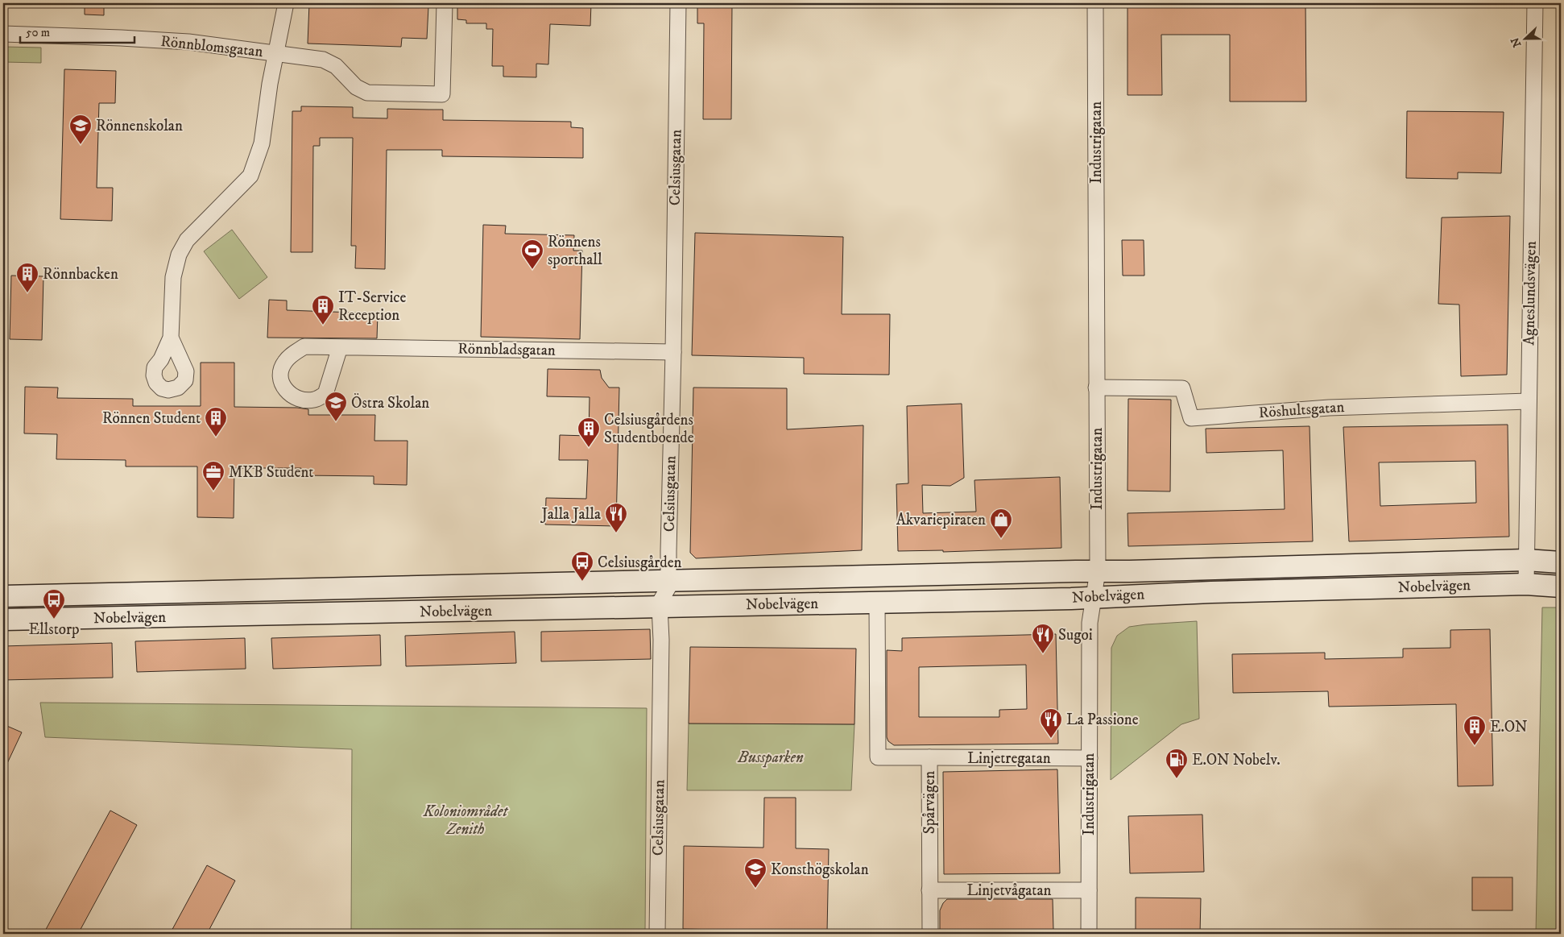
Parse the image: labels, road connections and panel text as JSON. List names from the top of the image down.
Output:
{
  "streets": {
    "main road": ["Nobelvägen"],
    "street": [
      "Rönnblomsgatan",
      "Industrigatan",
      "Celsiusgatan",
      "Agneslundsvägen",
      "Rönnbladsgatan",
      "Röshultsgatan",
      "Linjetregatan",
      "Spårvägen",
      "Linjetvågatan"
    ]
  },
  "crossings": [
    ["Industrigatan", "Röshultsgatan"],
    ["Industrigatan", "Nobelvägen"],
    ["Industrigatan", "Linjetregatan"],
    ["Industrigatan", "Linjetvågatan"],
    ["Celsiusgatan", "Rönnbladsgatan"],
    ["Celsiusgatan", "Nobelvägen"],
    ["Agneslundsvägen", "Röshultsgatan"],
    ["Agneslundsvägen", "Nobelvägen"],
    ["Nobelvägen", "Spårvägen"],
    ["Linjetregatan", "Spårvägen"],
    ["Spårvägen", "Linjetvågatan"]
  ],
  "parks": ["Bussparken", "Koloniområdet Zenith"],
  "places": {
    "school or university": ["Rönnenskolan", "Östra Skolan", "Konsthögskolan"],
    "sports": ["Rönnens sporthall"],
    "building": [
      "Rönnbacken",
      "IT-Service Reception",
      "Rönnen Student",
      "Celsiusgårdens Studentboende",
      "E.ON"
    ],
    "office": ["MKB Student"],
    "restaurant": ["Jalla Jalla", "Sugoi", "La Passione"],
    "shop": ["Akvariepiraten"],
    "bus stop": ["Celsiusgården", "Ellstorp"],
    "fuel station": ["E.ON Nobelv."]
  },
  "scale_bar": "50 m",
  "north": "left"
}
